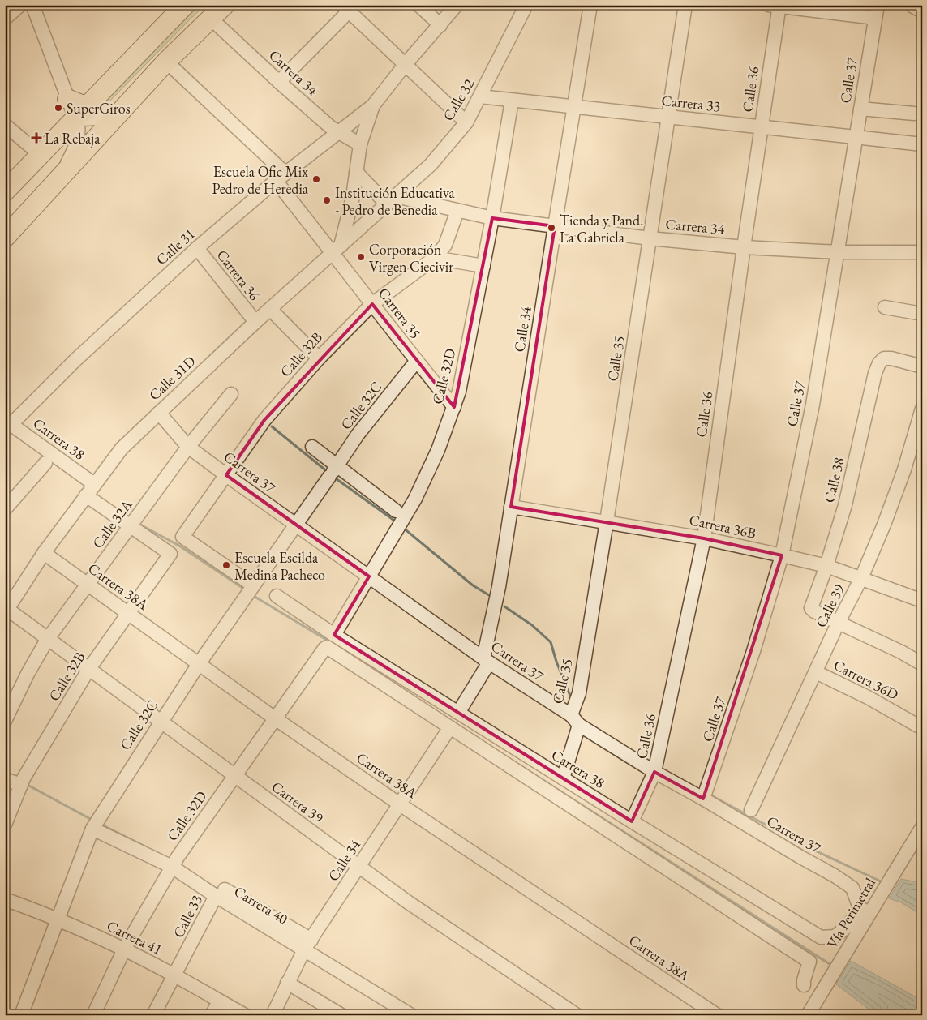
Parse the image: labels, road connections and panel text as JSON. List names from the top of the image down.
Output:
{
  "streets": {
    "street": [
      "Carrera 34",
      "Calle 37",
      "Calle 36",
      "Calle 32",
      "Carrera 33",
      "Calle 31",
      "Carrera 36",
      "Carrera 35",
      "Calle 34",
      "Calle 32B",
      "Calle 35",
      "Calle 32D",
      "Calle 31D",
      "Calle 32C",
      "Carrera 38",
      "Carrera 37",
      "Calle 38",
      "Calle 32A",
      "Carrera 36B",
      "Carrera 38A",
      "Calle 39",
      "Carrera 36D",
      "Carrera 39",
      "Carrera 40",
      "Vía Perimetral",
      "Calle 33",
      "Carrera 41"
    ]
  },
  "crossings": [
    ["Carrera 34", "Calle 37"],
    ["Carrera 34", "Calle 36"],
    ["Carrera 34", "Calle 32"],
    ["Carrera 34", "Calle 31"],
    ["Carrera 34", "Calle 34"],
    ["Carrera 34", "Calle 32B"],
    ["Carrera 34", "Calle 35"],
    ["Carrera 34", "Calle 32D"],
    ["Carrera 34", "Calle 31D"],
    ["Calle 37", "Carrera 33"],
    ["Calle 37", "Carrera 37"],
    ["Calle 37", "Carrera 36B"],
    ["Calle 36", "Carrera 33"],
    ["Calle 36", "Carrera 38"],
    ["Calle 36", "Carrera 37"],
    ["Calle 36", "Carrera 36B"],
    ["Calle 32", "Carrera 33"],
    ["Calle 32", "Calle 31D"],
    ["Carrera 33", "Calle 34"],
    ["Carrera 33", "Calle 35"],
    ["Carrera 33", "Calle 32D"],
    ["Calle 31", "Carrera 36"],
    ["Calle 31", "Carrera 35"],
    ["Calle 31", "Calle 31D"],
    ["Calle 31", "Carrera 38"],
    ["Carrera 36", "Calle 31D"],
    ["Carrera 35", "Calle 32B"],
    ["Carrera 35", "Calle 32D"],
    ["Carrera 35", "Calle 31D"],
    ["Carrera 35", "Calle 32C"],
    ["Calle 34", "Calle 32D"],
    ["Calle 34", "Carrera 38"],
    ["Calle 34", "Carrera 37"],
    ["Calle 34", "Carrera 36B"],
    ["Calle 34", "Carrera 38A"],
    ["Calle 34", "Carrera 39"],
    ["Calle 34", "Carrera 40"],
    ["Calle 32B", "Calle 32C"],
    ["Calle 32B", "Carrera 37"],
    ["Calle 32B", "Calle 32A"],
    ["Calle 32B", "Carrera 38A"],
    ["Calle 32B", "Carrera 39"],
    ["Calle 35", "Carrera 38"],
    ["Calle 35", "Carrera 37"],
    ["Calle 35", "Carrera 36B"],
    ["Calle 32D", "Carrera 38"],
    ["Calle 32D", "Carrera 37"],
    ["Calle 32D", "Carrera 38A"],
    ["Calle 32D", "Carrera 39"],
    ["Calle 32D", "Carrera 40"],
    ["Calle 32D", "Carrera 41"],
    ["Calle 31D", "Carrera 38"],
    ["Calle 31D", "Carrera 37"],
    ["Calle 31D", "Carrera 38A"],
    ["Calle 31D", "Carrera 39"],
    ["Calle 32C", "Carrera 37"],
    ["Calle 32C", "Carrera 38A"],
    ["Calle 32C", "Carrera 39"],
    ["Calle 32C", "Carrera 40"],
    ["Calle 32C", "Carrera 41"],
    ["Carrera 38", "Carrera 37"],
    ["Carrera 38", "Vía Perimetral"],
    ["Carrera 37", "Calle 32A"],
    ["Carrera 37", "Vía Perimetral"],
    ["Calle 38", "Carrera 36B"],
    ["Calle 38", "Calle 39"],
    ["Calle 32A", "Carrera 38A"],
    ["Calle 32A", "Carrera 39"],
    ["Carrera 36B", "Calle 39"],
    ["Calle 39", "Carrera 36D"],
    ["Carrera 40", "Calle 33"],
    ["Calle 33", "Carrera 41"]
  ],
  "places": {
    "other": [
      "SuperGiros",
      "Escuela Ofic Mix Pedro de Heredia",
      "Institución Educativa - Pedro de Benedia",
      "Tienda y Pand. La Gabriela",
      "Corporación Virgen Ciecivir",
      "Escuela Escilda Medina Pacheco"
    ],
    "health": ["La Rebaja"]
  }
}
